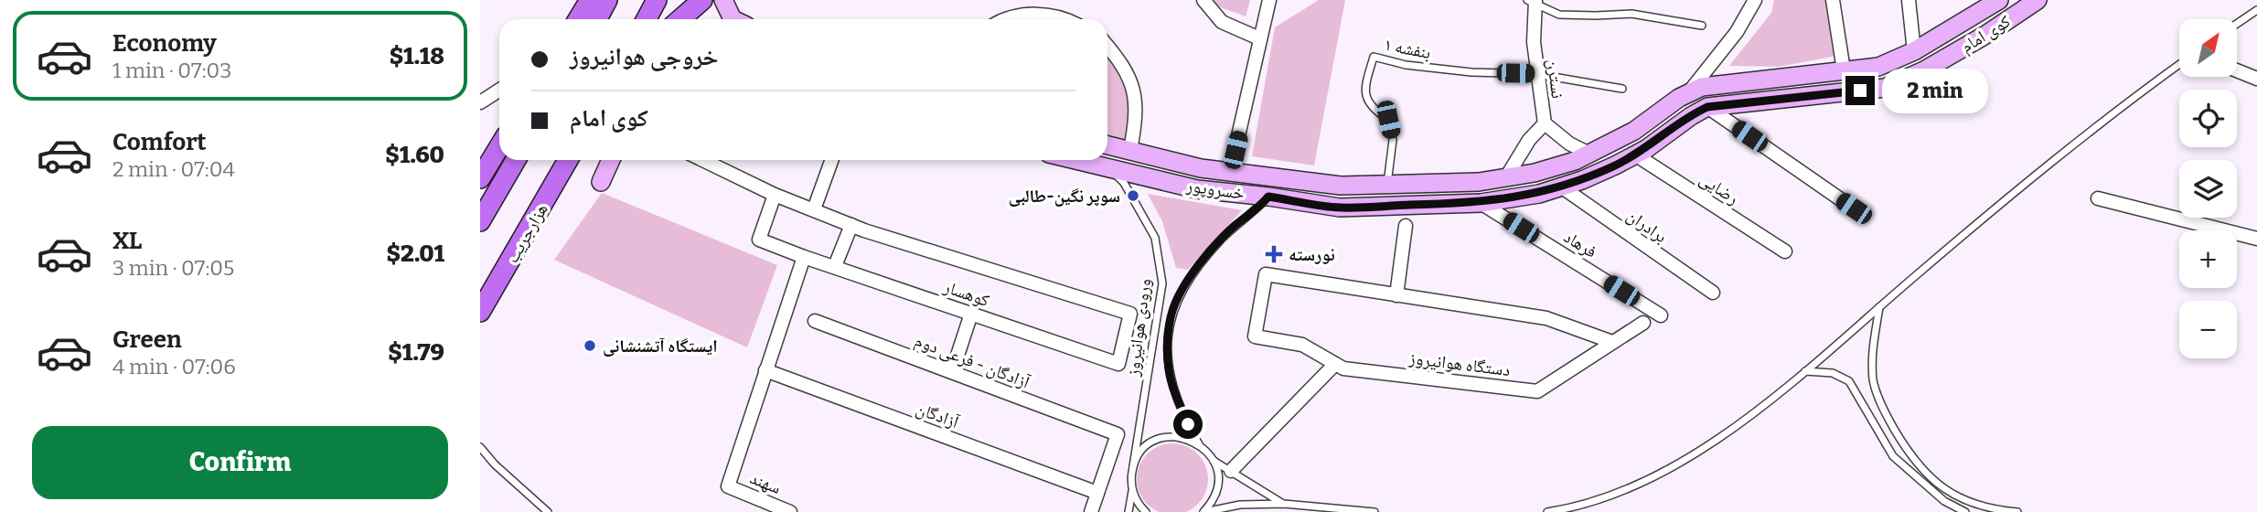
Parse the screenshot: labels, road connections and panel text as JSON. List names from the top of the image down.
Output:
{
  "streets": {
    "main road": ["هزارجریب"],
    "street": [
      "کوی امام",
      "نسترن",
      "رضایی",
      "خسروپور",
      "برادران",
      "فرهاد",
      "کوهسار",
      "آزادگان - فرعی دوم",
      "دستگاه هوانیروز",
      "آزادگان",
      "سهند"
    ],
    "lane": ["بنفشه ۱", "ورودی هوانیروز"]
  },
  "crossings": [
    ["کوی امام", "خسروپور"],
    ["بنفشه ۱", "نسترن"],
    ["بنفشه ۱", "خسروپور"],
    ["رضایی", "خسروپور"],
    ["خسروپور", "برادران"],
    ["خسروپور", "فرهاد"],
    ["خسروپور", "ورودی هوانیروز"],
    ["آزادگان - فرعی دوم", "آزادگان"],
    ["آزادگان", "سهند"]
  ],
  "places": {
    "other": ["سوپر نگین-طالبی", "ایستگاه آتشنشانی"],
    "health": ["نورسته"]
  },
  "north": "top right",
  "page": {
    "list": [
      {
        "name": "Economy",
        "note": "1 min · 07:03",
        "value": "$1.18"
      },
      {
        "name": "Comfort",
        "note": "2 min · 07:04",
        "value": "$1.60"
      },
      {
        "name": "XL",
        "note": "3 min · 07:05",
        "value": "$2.01"
      },
      {
        "name": "Green",
        "note": "4 min · 07:06",
        "value": "$1.79"
      }
    ],
    "map_buttons": ["+", "−"],
    "banner": ["خروجی هوانیروز", "کوی امام"],
    "bubble": "2 min",
    "buttons": "Confirm"
  }
}
